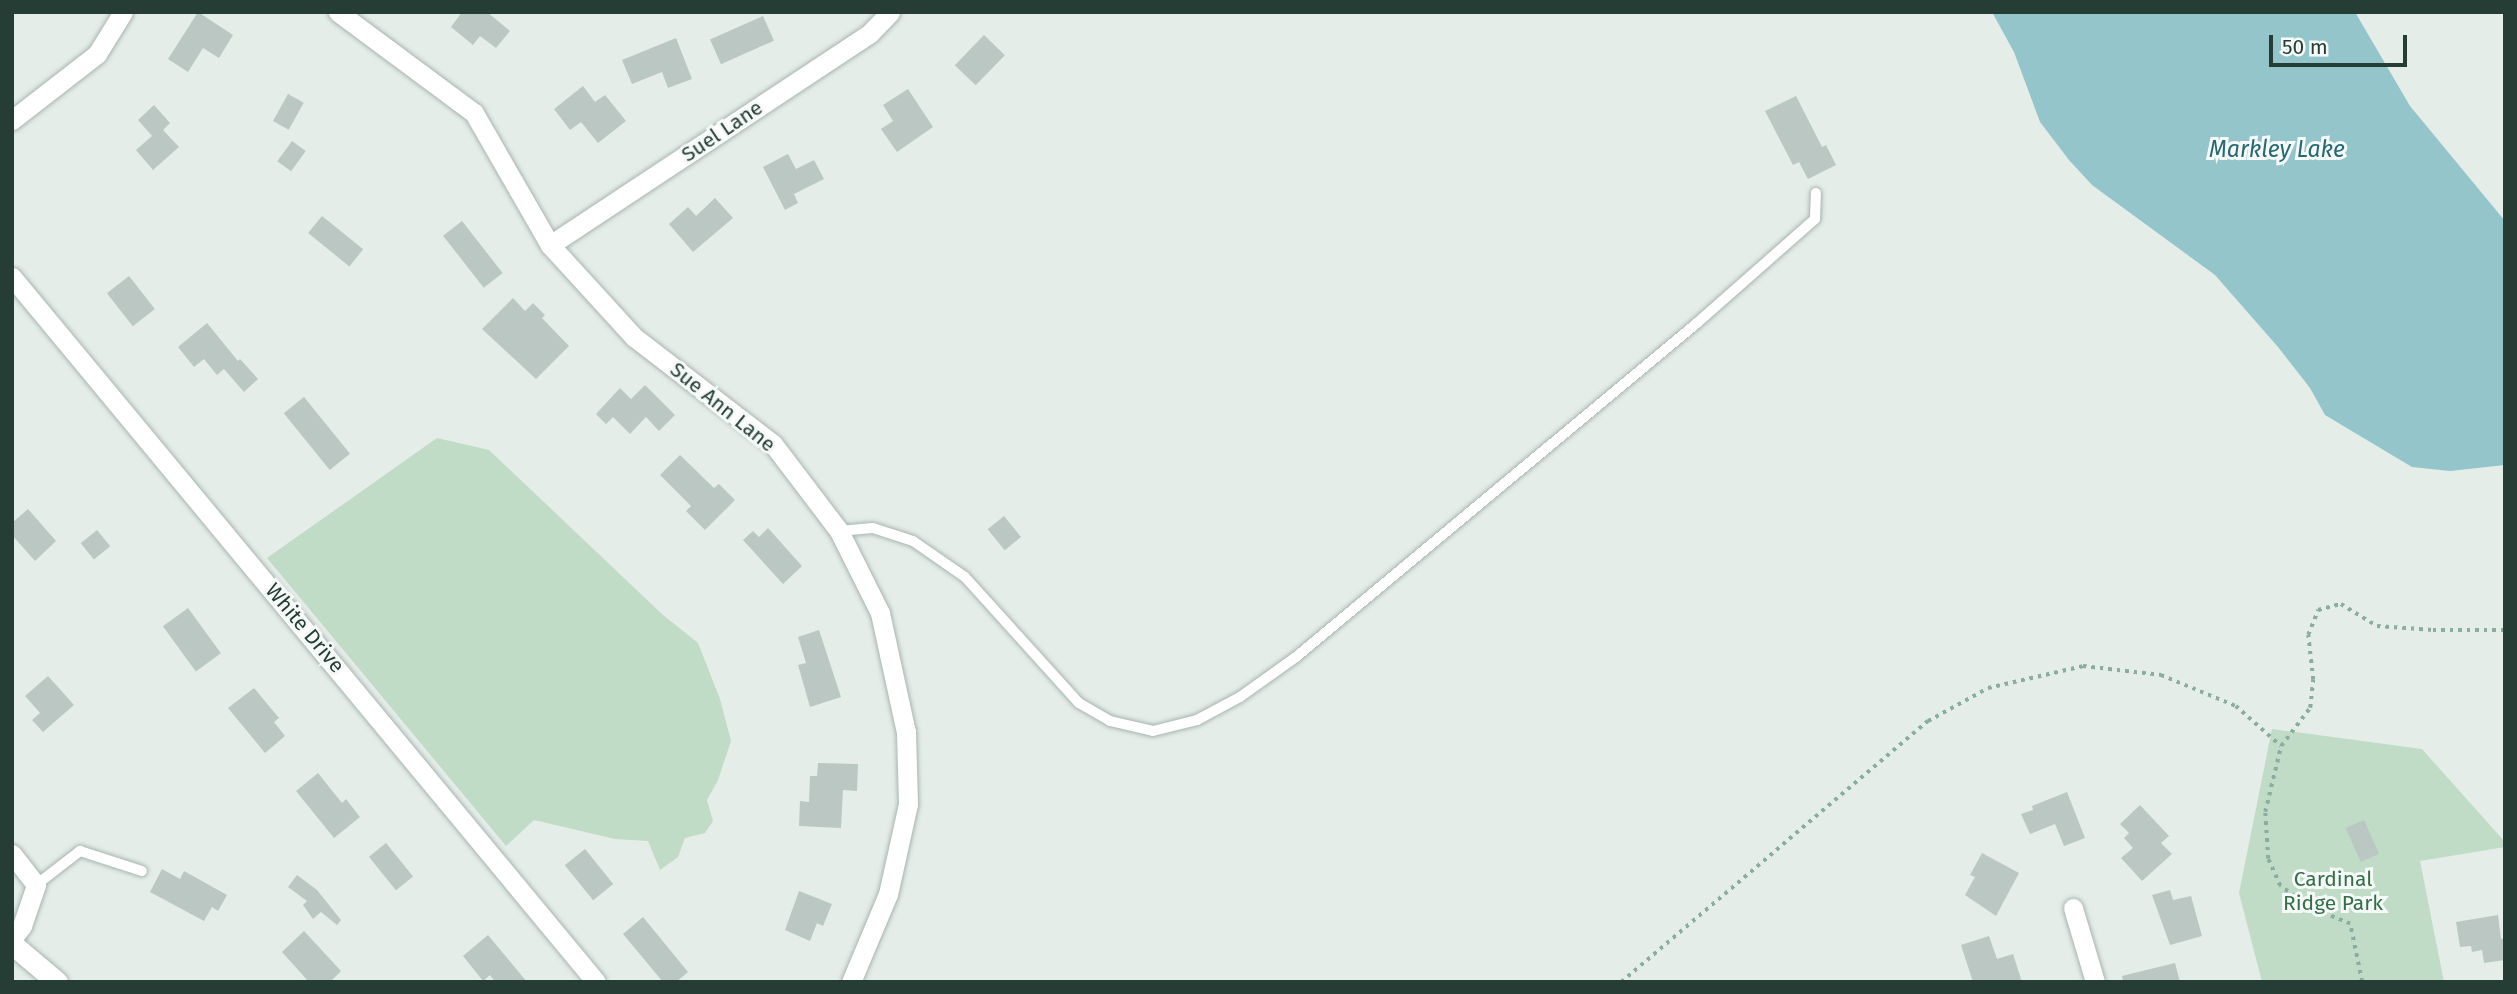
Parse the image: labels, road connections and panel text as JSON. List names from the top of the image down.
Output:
{
  "streets": {
    "street": ["Suel Lane", "Sue Ann Lane", "White Drive"]
  },
  "crossings": [
    ["Suel Lane", "Sue Ann Lane"]
  ],
  "water": ["Markley Lake"],
  "parks": ["Cardinal Ridge Park"],
  "scale_bar": "50 m"
}
